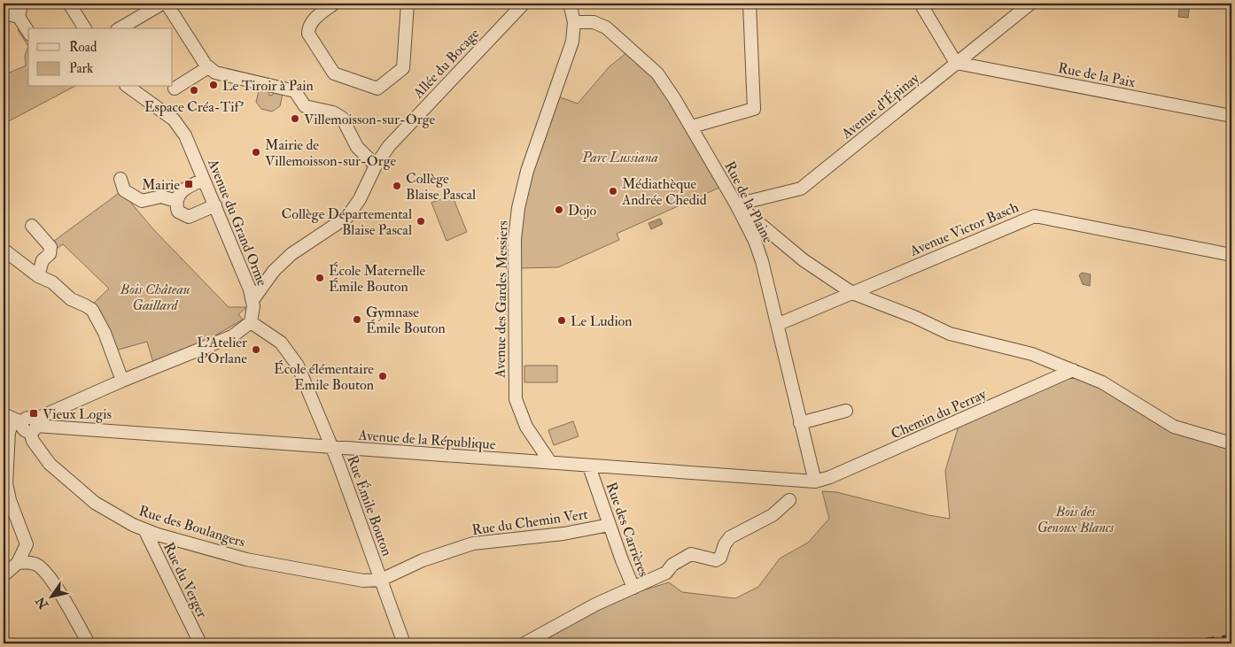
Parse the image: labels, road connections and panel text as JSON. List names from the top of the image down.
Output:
{
  "streets": {
    "street": [
      "Allée du Bocage",
      "Rue de la Paix",
      "Avenue d'Épinay",
      "Rue de la Plaine",
      "Avenue du Grand Orme",
      "Avenue Victor Basch",
      "Avenue des Gardes Messiers",
      "Chemin du Perray",
      "Avenue de la République",
      "Rue Émile Bouton",
      "Rue du Chemin Vert",
      "Rue des Boulangers",
      "Rue des Carrières",
      "Rue du Verger"
    ]
  },
  "crossings": [
    ["Allée du Bocage", "Avenue du Grand Orme"],
    ["Rue de la Paix", "Avenue d'Épinay"],
    ["Avenue d'Épinay", "Rue de la Plaine"],
    ["Rue de la Plaine", "Avenue Victor Basch"],
    ["Rue de la Plaine", "Avenue des Gardes Messiers"],
    ["Rue de la Plaine", "Chemin du Perray"],
    ["Rue de la Plaine", "Avenue de la République"],
    ["Avenue du Grand Orme", "Rue Émile Bouton"],
    ["Avenue des Gardes Messiers", "Avenue de la République"],
    ["Chemin du Perray", "Avenue de la République"],
    ["Avenue de la République", "Rue Émile Bouton"],
    ["Avenue de la République", "Rue des Boulangers"],
    ["Avenue de la République", "Rue des Carrières"],
    ["Rue Émile Bouton", "Rue du Chemin Vert"],
    ["Rue Émile Bouton", "Rue des Boulangers"],
    ["Rue du Chemin Vert", "Rue des Boulangers"],
    ["Rue du Chemin Vert", "Rue des Carrières"],
    ["Rue des Boulangers", "Rue du Verger"]
  ],
  "parks": ["Parc Lussiana", "Bois Château Gaillard", "Bois des Genoux Blancs"],
  "places": {
    "other": [
      "Le Tiroir à Pain",
      "Espace Créa-Tif'",
      "Villemoisson-sur-Orge",
      "Mairie de Villemoisson-sur-Orge",
      "Collège Blaise Pascal",
      "Médiathèque Andrée Chedid",
      "Dojo",
      "Collège Départemental Blaise Pascal",
      "École Maternelle Émile Bouton",
      "Gymnase Émile Bouton",
      "Le Ludion",
      "L'Atelier d'Orlane",
      "École élémentaire Emile Bouton"
    ],
    "transit": ["Mairie", "Vieux Logis"]
  },
  "legend": ["Road", "Park"],
  "north": "bottom left"
}
